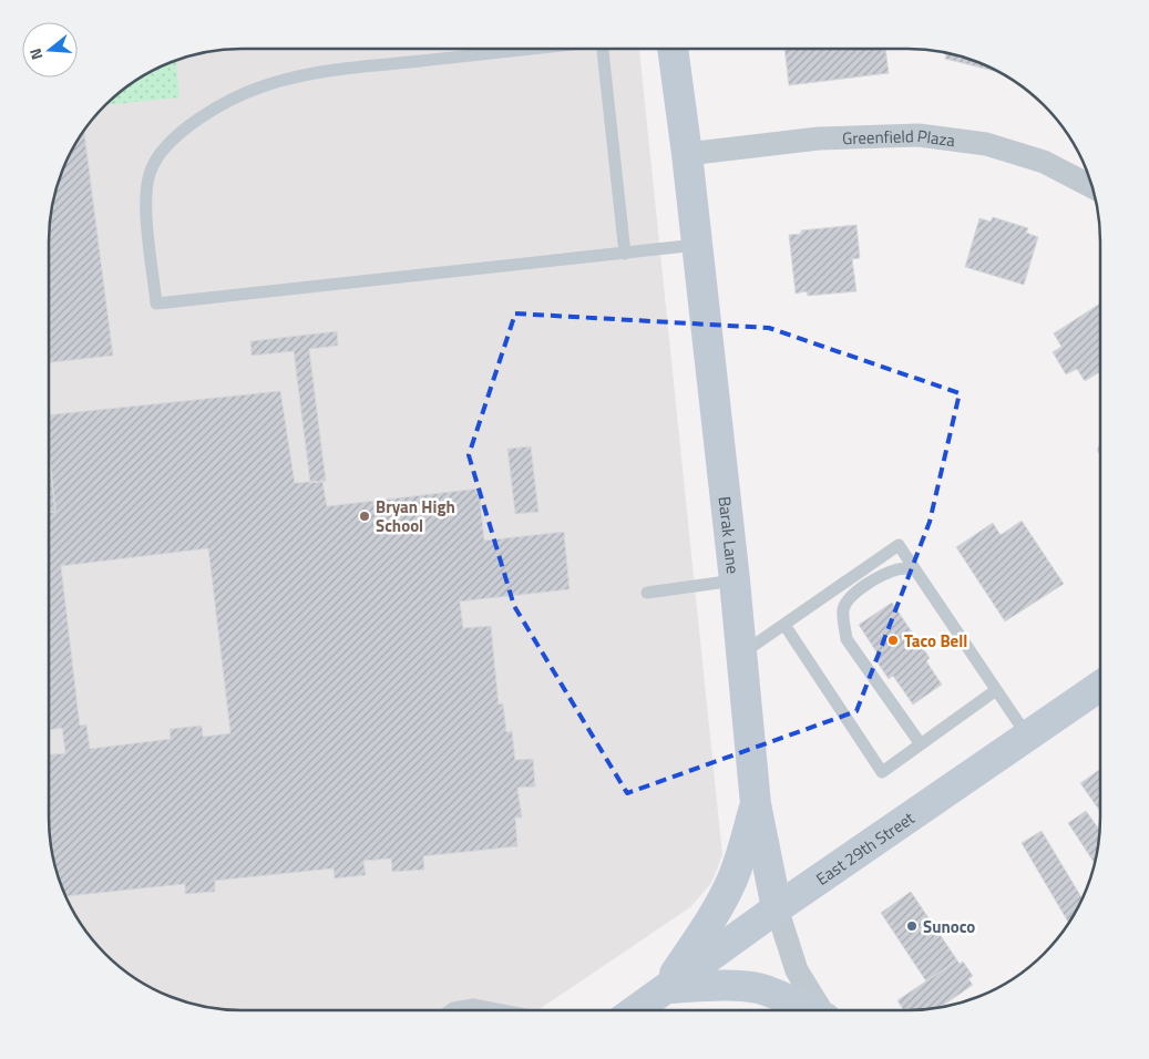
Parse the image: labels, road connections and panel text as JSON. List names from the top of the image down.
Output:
{
  "streets": {
    "main road": ["Barak Lane", "East 29th Street"],
    "street": ["Greenfield Plaza"]
  },
  "crossings": [
    ["Greenfield Plaza", "Barak Lane"],
    ["Barak Lane", "East 29th Street"]
  ],
  "places": ["Bryan High School", "Taco Bell", "Sunoco"],
  "north": "left"
}
